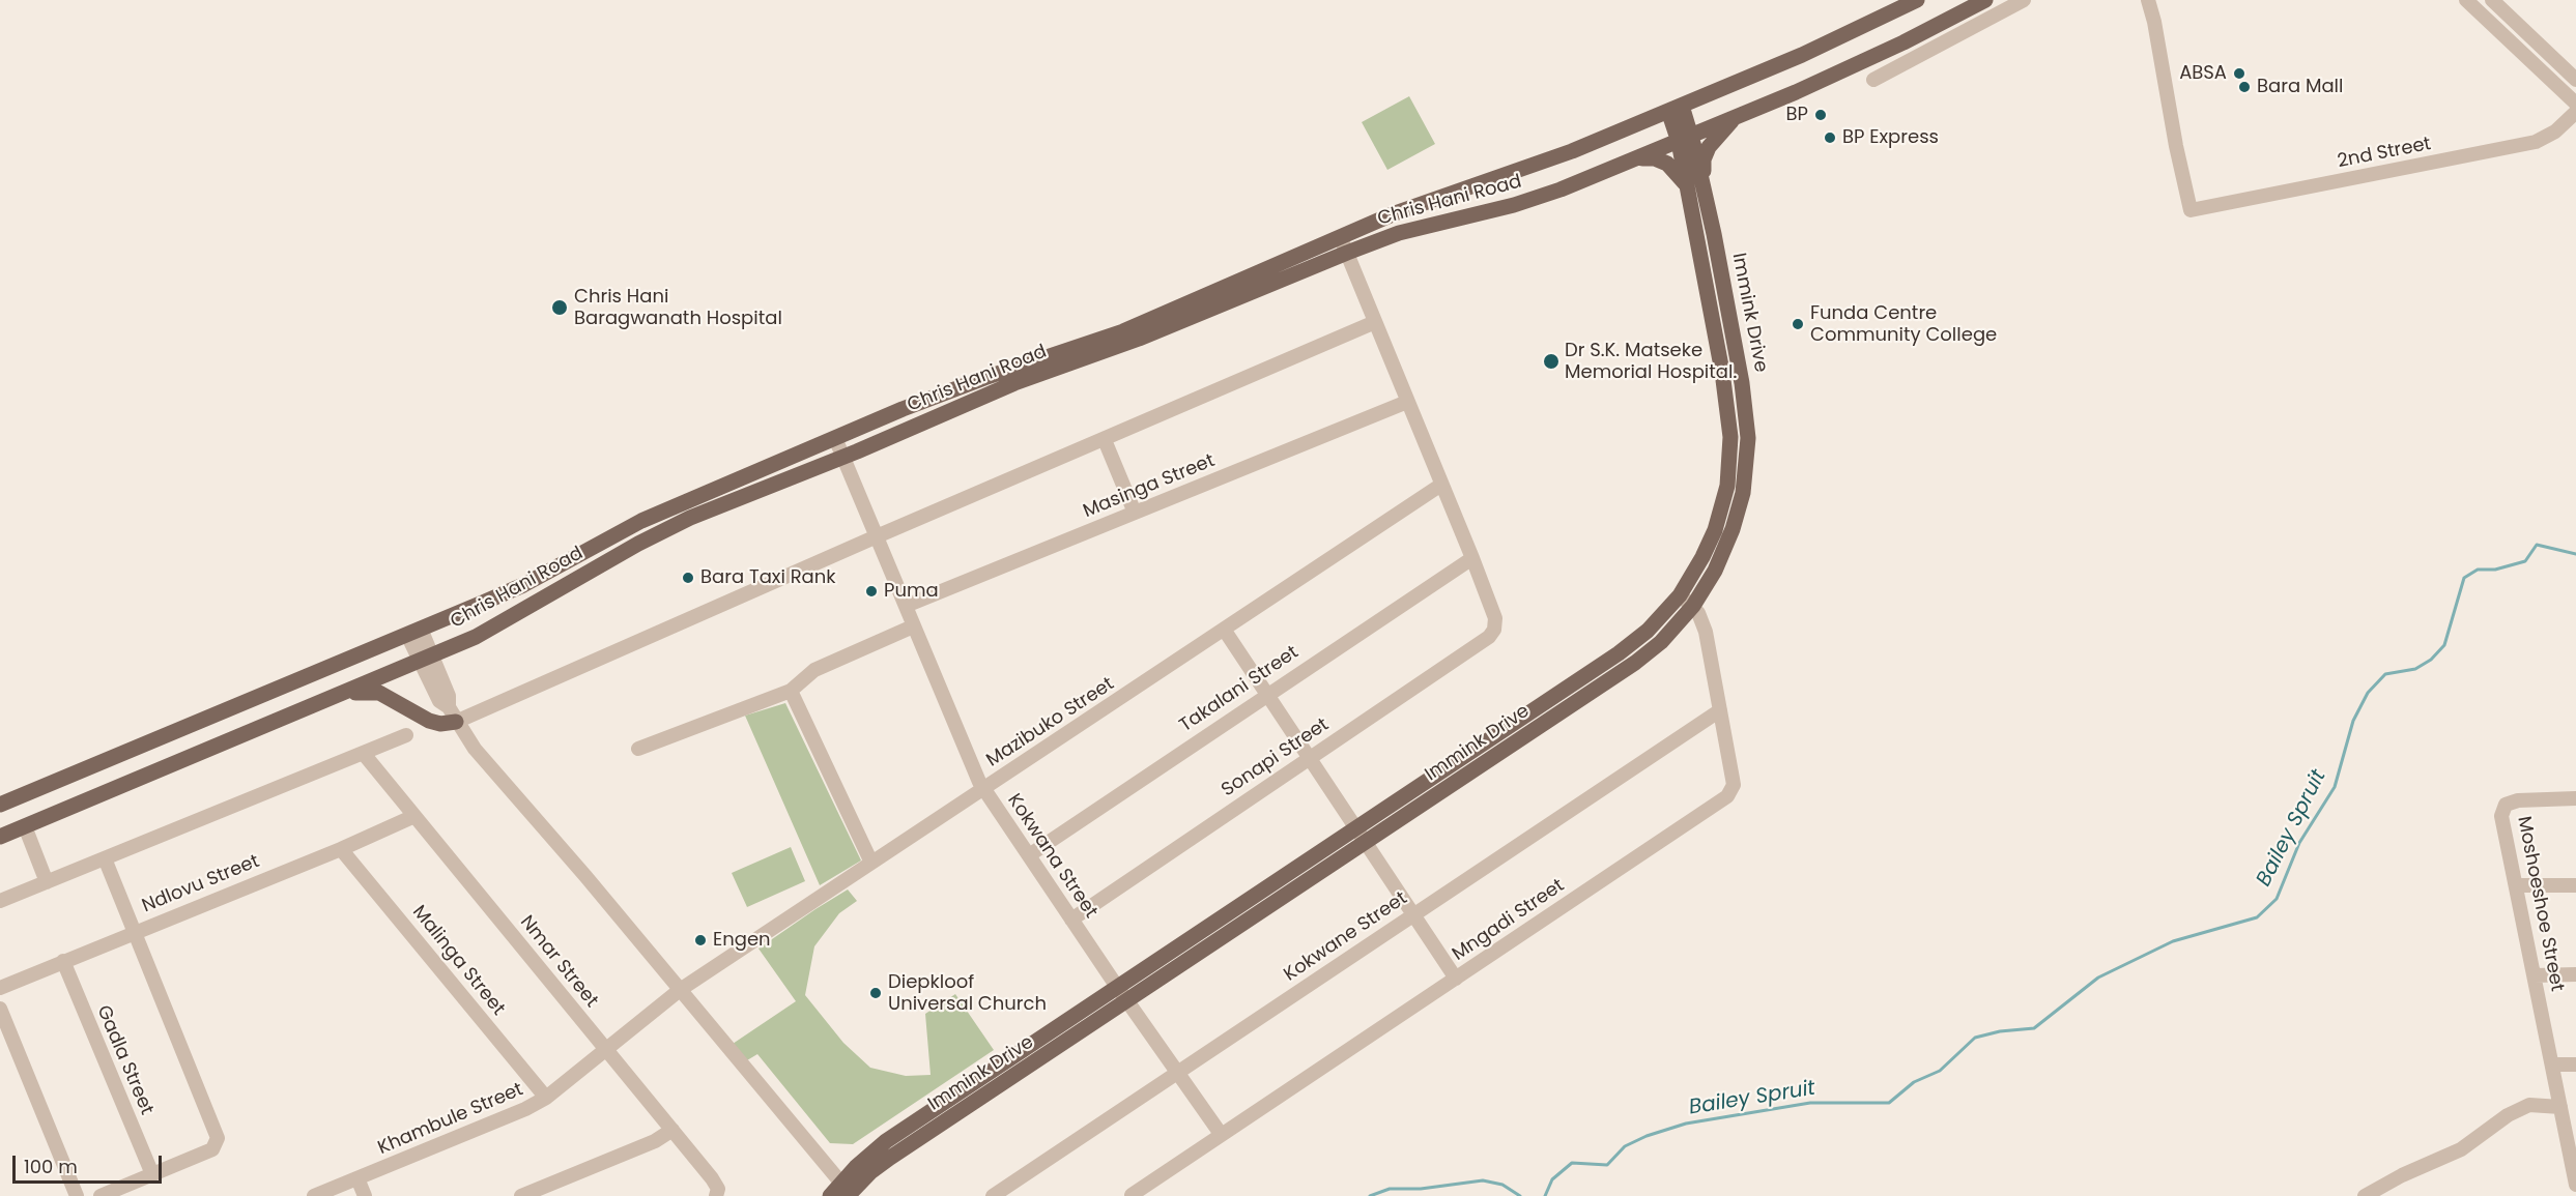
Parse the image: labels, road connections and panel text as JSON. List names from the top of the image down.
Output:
{
  "streets": {
    "main road": ["Chris Hani Road", "Immink Drive"],
    "street": [
      "2nd Street",
      "Masinga Street",
      "Takalani Street",
      "Mazibuko Street",
      "Sonapi Street",
      "Kokwana Street",
      "Ndlovu Street",
      "Moshoeshoe Street",
      "Mngadi Street",
      "Kokwane Street",
      "Malinga Street",
      "Nmar Street",
      "Gadla Street",
      "Khambule Street"
    ]
  },
  "crossings": [
    ["Chris Hani Road", "Immink Drive"],
    ["Chris Hani Road", "Kokwana Street"],
    ["Immink Drive", "Kokwana Street"],
    ["Immink Drive", "Mngadi Street"],
    ["Masinga Street", "Kokwana Street"],
    ["Takalani Street", "Sonapi Street"],
    ["Takalani Street", "Kokwana Street"],
    ["Mazibuko Street", "Kokwana Street"],
    ["Mazibuko Street", "Khambule Street"],
    ["Sonapi Street", "Kokwana Street"],
    ["Kokwana Street", "Mngadi Street"],
    ["Kokwana Street", "Kokwane Street"],
    ["Ndlovu Street", "Malinga Street"],
    ["Ndlovu Street", "Nmar Street"],
    ["Ndlovu Street", "Gadla Street"],
    ["Mngadi Street", "Kokwane Street"],
    ["Malinga Street", "Khambule Street"],
    ["Nmar Street", "Khambule Street"]
  ],
  "water": ["Bailey Spruit"],
  "places": [
    "ABSA",
    "Bara Mall",
    "BP",
    "BP Express",
    "Chris Hani Baragwanath Hospital",
    "Funda Centre Community College",
    "Dr S.K. Matseke Memorial Hospital.",
    "Bara Taxi Rank",
    "Puma",
    "Engen",
    "Diepkloof Universal Church"
  ],
  "scale_bar": "100 m"
}
